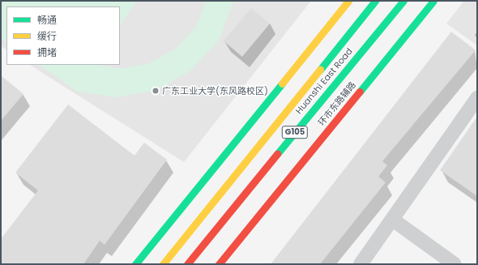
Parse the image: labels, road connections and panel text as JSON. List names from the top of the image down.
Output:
{
  "streets": {
    "main road": ["Huanshi East Road", "环市东路辅路", "G105"]
  },
  "places": ["广东工业大学(东风路校区)"],
  "legend": ["畅通", "缓行", "拥堵"]
}
